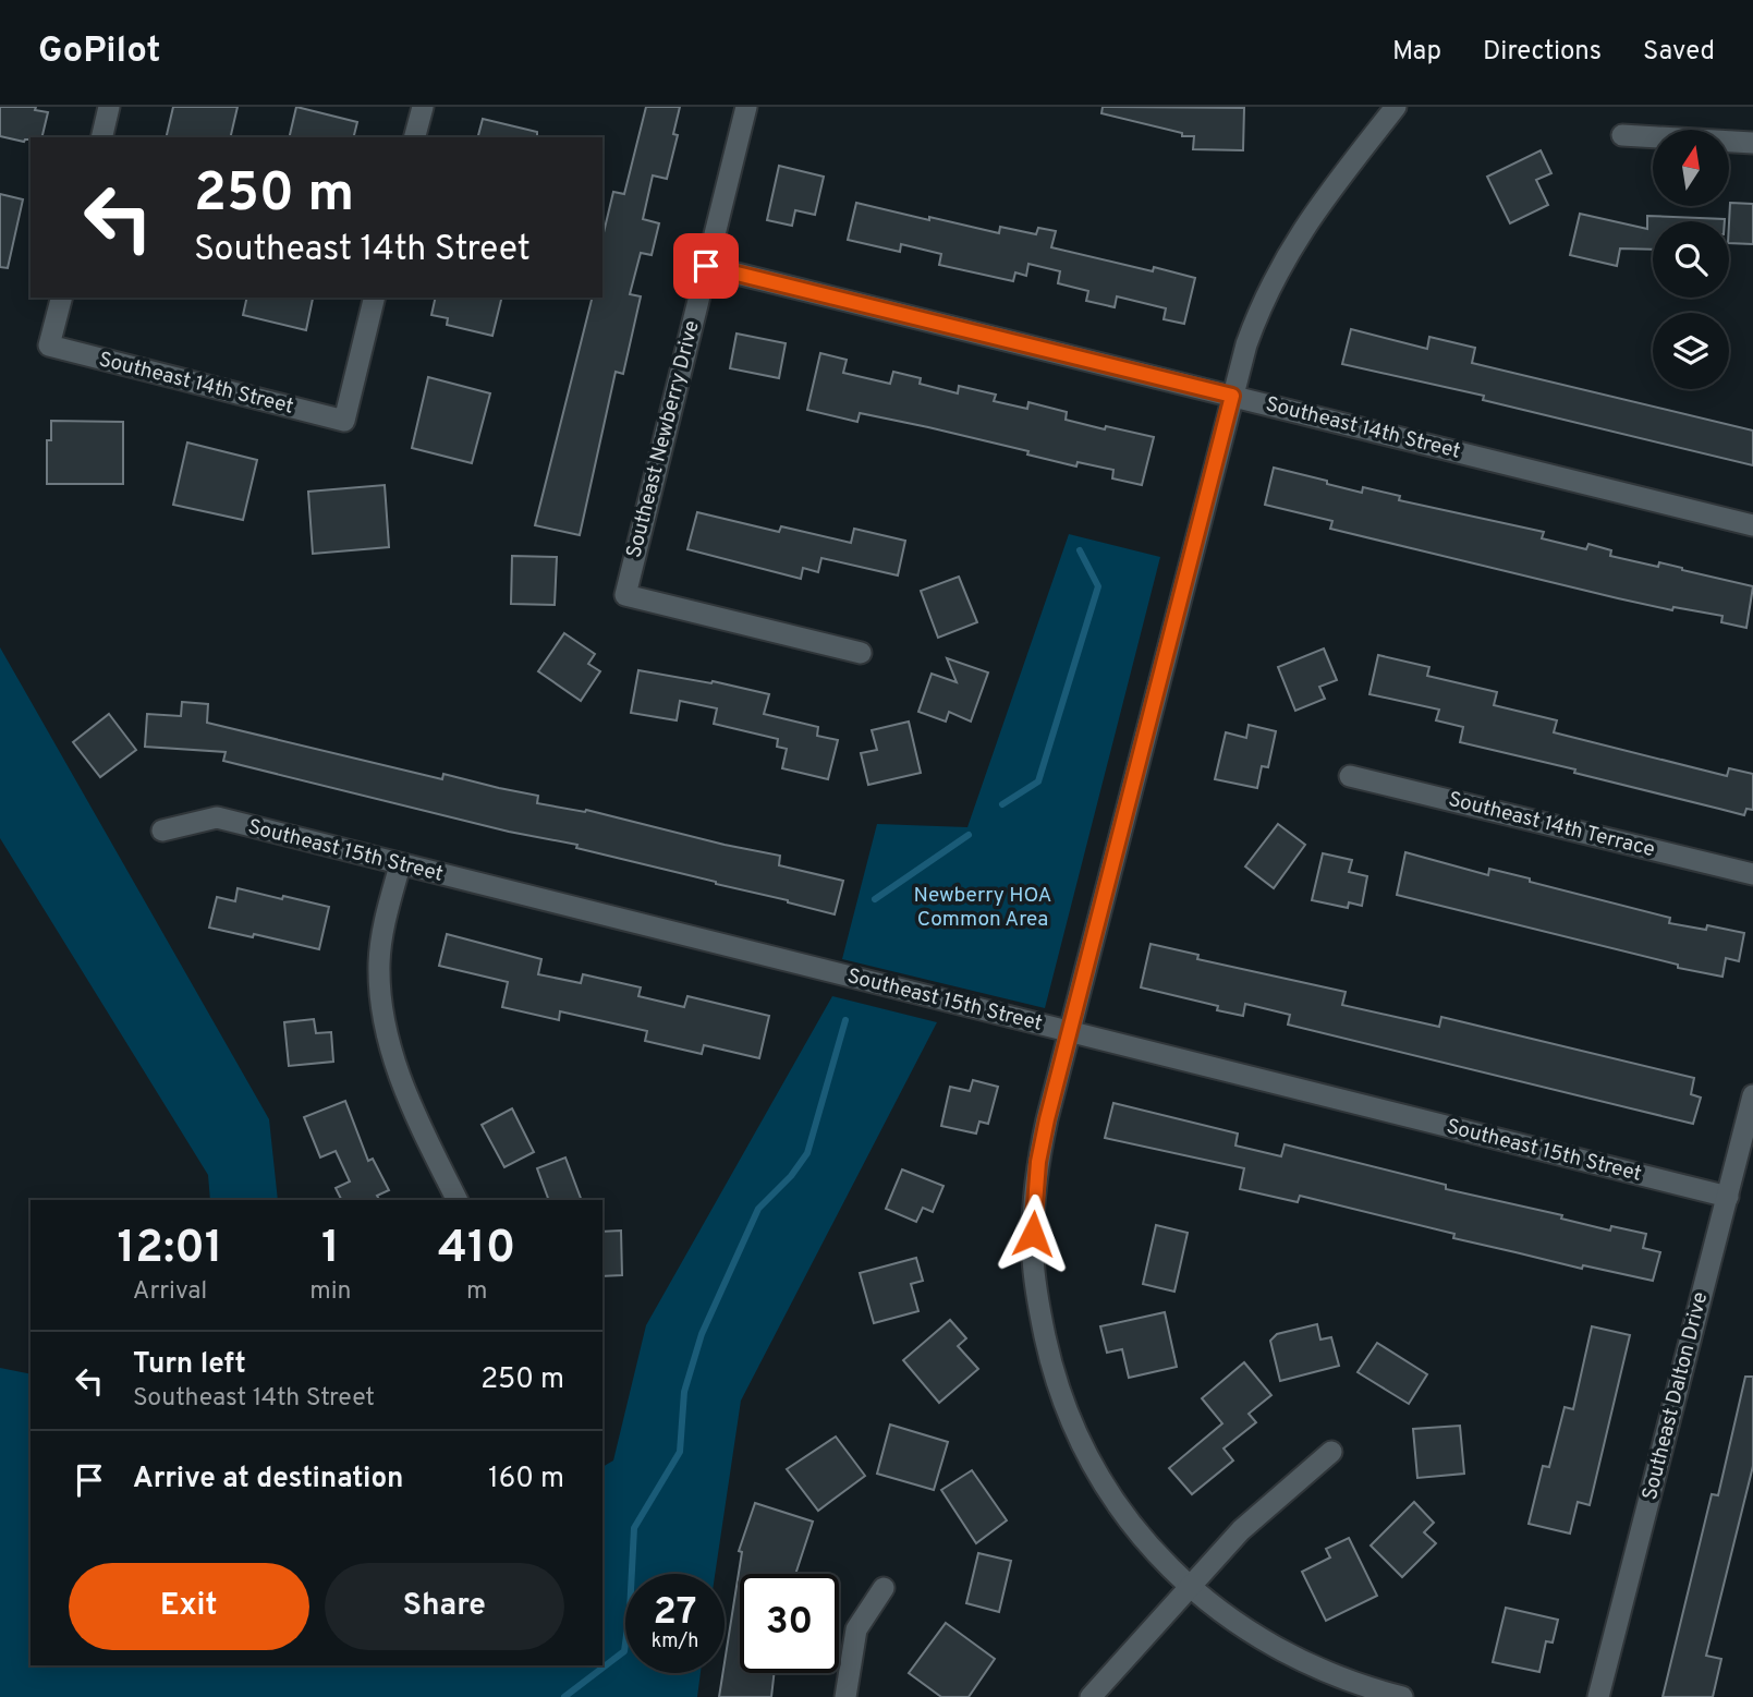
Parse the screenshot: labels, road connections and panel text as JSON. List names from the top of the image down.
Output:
{
  "streets": {
    "street": [
      "Southeast 14th Street",
      "Southeast Newberry Drive",
      "Southeast 14th Terrace",
      "Southeast 15th Street",
      "Southeast Dalton Drive"
    ]
  },
  "crossings": [
    ["Southeast 14th Street", "Southeast Newberry Drive"],
    ["Southeast 15th Street", "Southeast Dalton Drive"]
  ],
  "parks": ["Newberry HOA Common Area"],
  "north": "top",
  "page": {
    "header": "GoPilot",
    "nav": ["Map", "Directions", "Saved"],
    "turn": ["250 m", "Southeast 14th Street"],
    "eta": [
      "12:01",
      "Arrival",
      "1",
      "min",
      "410",
      "m"
    ],
    "list": [
      {
        "name": "Turn left",
        "note": "Southeast 14th Street",
        "value": "250 m"
      },
      {
        "name": "Arrive at destination",
        "value": "160 m"
      }
    ],
    "buttons": ["Exit", "Share"],
    "speed": "27 km/h",
    "limit": "30"
  }
}
